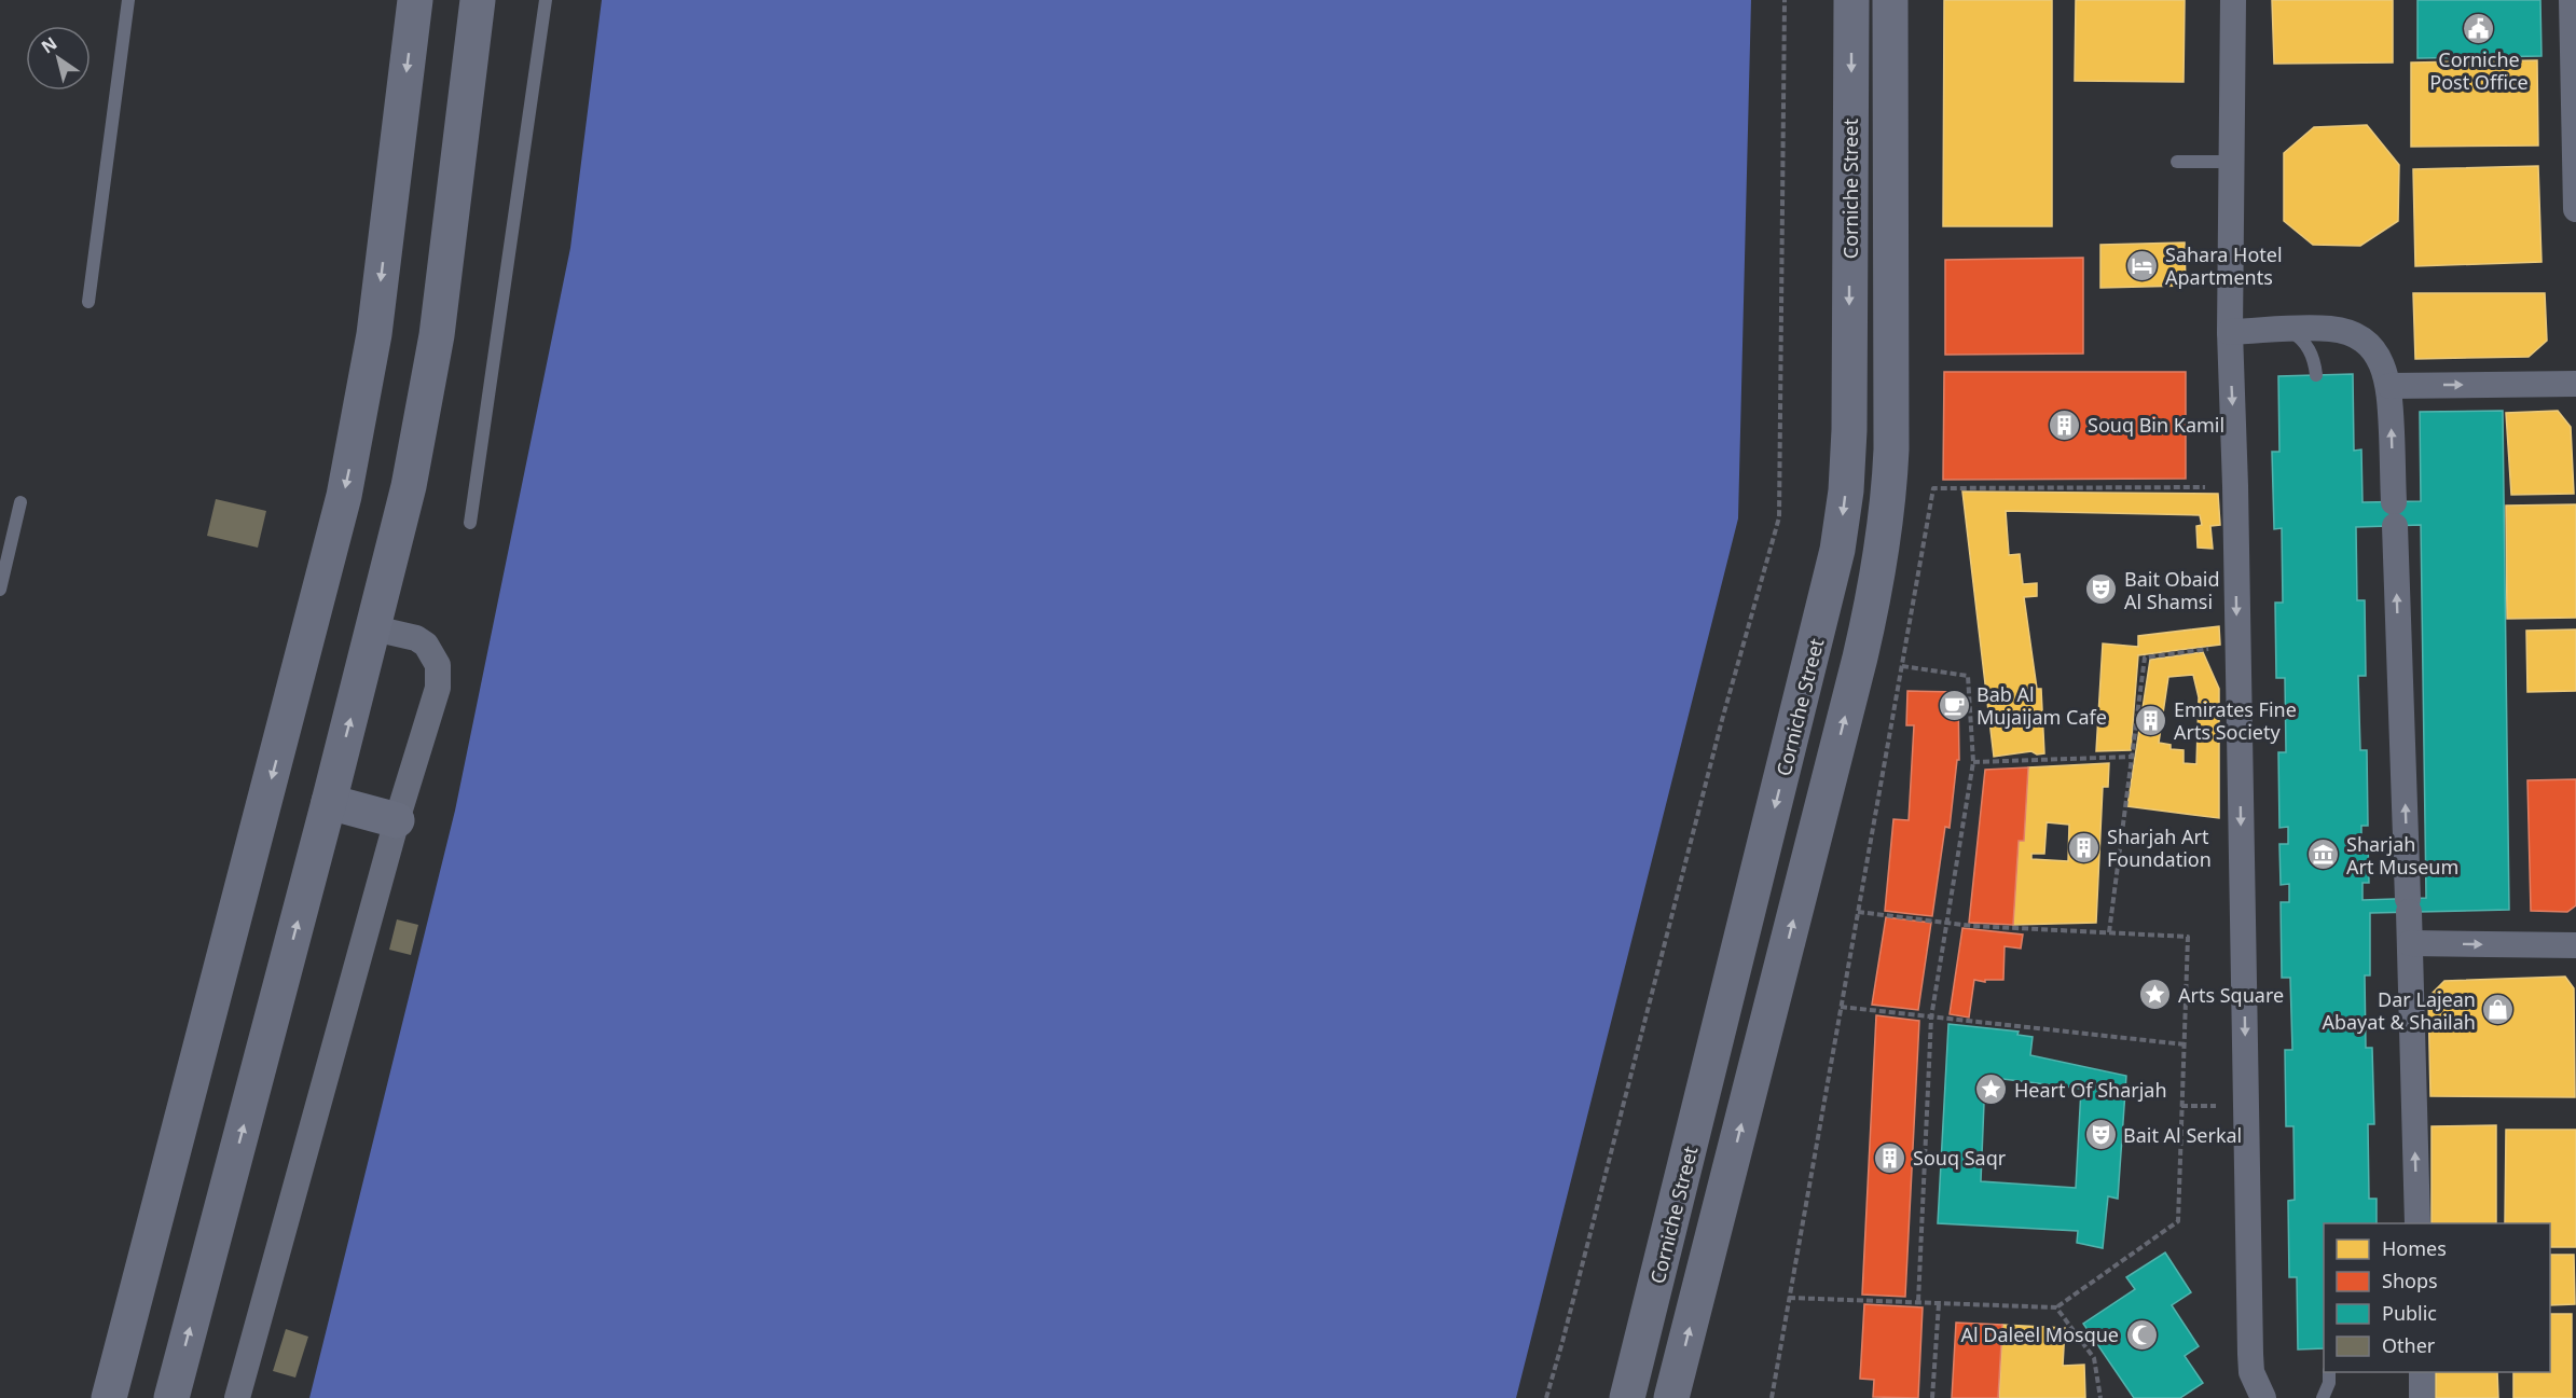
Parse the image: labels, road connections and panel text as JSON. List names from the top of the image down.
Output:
{
  "streets": {
    "street": ["Corniche Street"]
  },
  "places": {
    "public building": ["Corniche Post Office"],
    "hotel": ["Sahara Hotel Apartments"],
    "building": [
      "Souq Bin Kamil",
      "Emirates Fine Arts Society",
      "Sharjah Art Foundation",
      "Souq Saqr"
    ],
    "theatre": ["Bait Obaid Al Shamsi", "Bait Al Serkal"],
    "cafe": ["Bab Al Mujaijam Cafe"],
    "museum": ["Sharjah Art Museum"],
    "place": ["Arts Square", "Heart Of Sharjah"],
    "shop": ["Dar Lajean Abayat & Shailah"],
    "mosque": ["Al Daleel Mosque"]
  },
  "legend": [
    "Homes",
    "Shops",
    "Public",
    "Other"
  ],
  "north": "top left"
}
